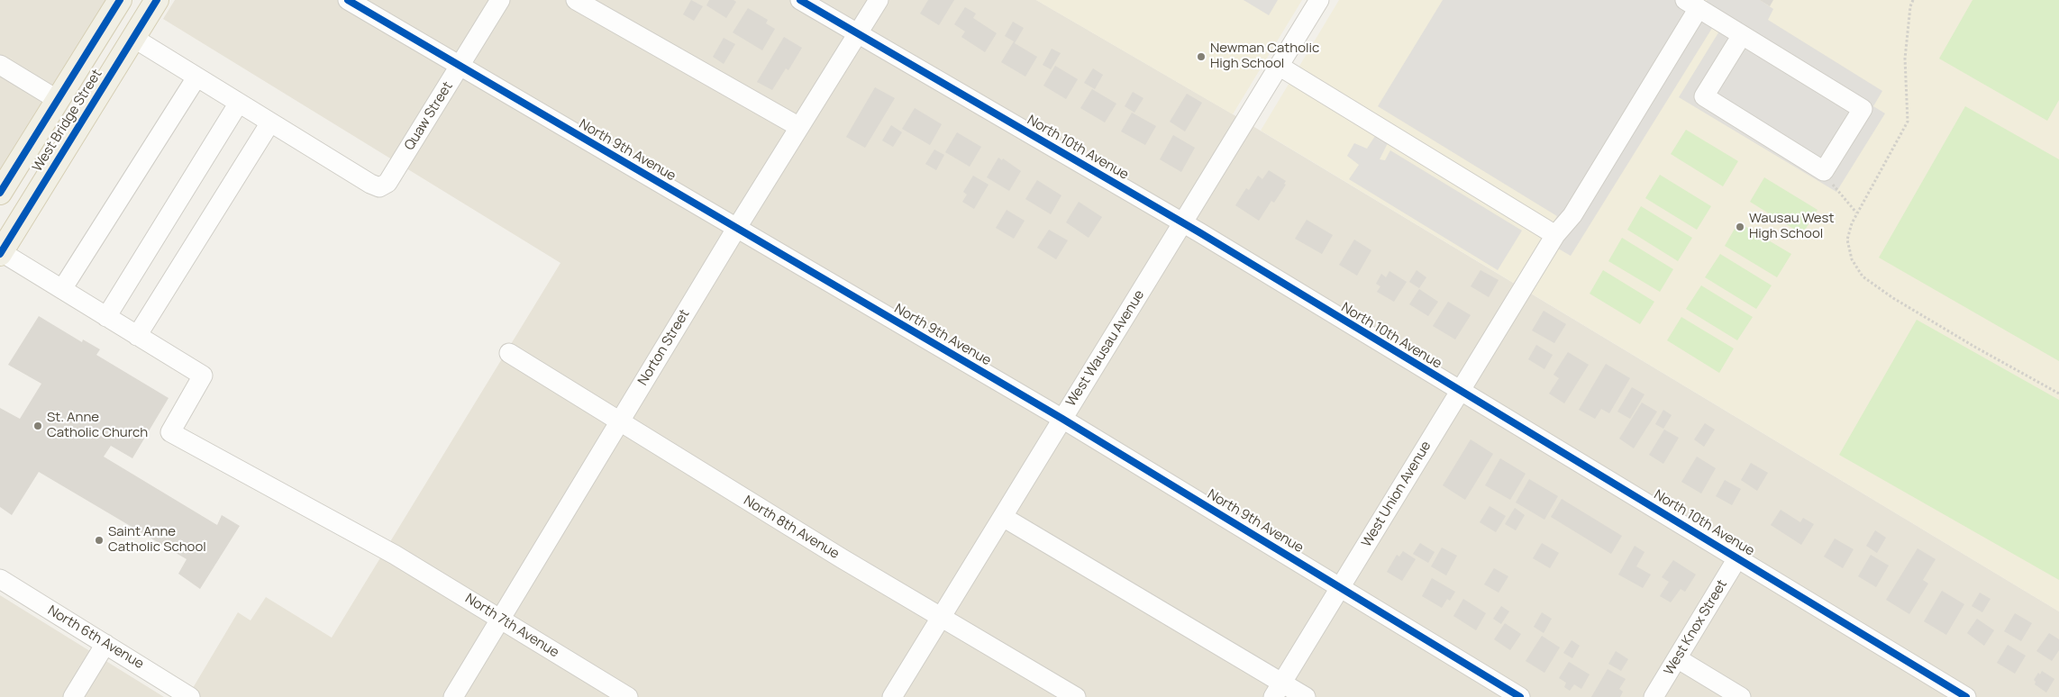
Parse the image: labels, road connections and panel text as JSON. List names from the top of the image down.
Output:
{
  "streets": {
    "main road": ["West Bridge Street"],
    "street": [
      "Quaw Street",
      "North 10th Avenue",
      "North 9th Avenue",
      "Norton Street",
      "West Wausau Avenue",
      "West Union Avenue",
      "North 8th Avenue",
      "North 7th Avenue",
      "West Knox Street",
      "North 6th Avenue"
    ]
  },
  "crossings": [
    ["Quaw Street", "North 9th Avenue"],
    ["North 10th Avenue", "Norton Street"],
    ["North 10th Avenue", "West Wausau Avenue"],
    ["North 10th Avenue", "West Union Avenue"],
    ["North 10th Avenue", "West Knox Street"],
    ["North 9th Avenue", "Norton Street"],
    ["North 9th Avenue", "West Wausau Avenue"],
    ["North 9th Avenue", "West Union Avenue"],
    ["Norton Street", "North 8th Avenue"],
    ["Norton Street", "North 7th Avenue"],
    ["West Wausau Avenue", "North 8th Avenue"]
  ],
  "places": [
    "Newman Catholic High School",
    "Wausau West High School",
    "St. Anne Catholic Church",
    "Saint Anne Catholic School"
  ]
}
